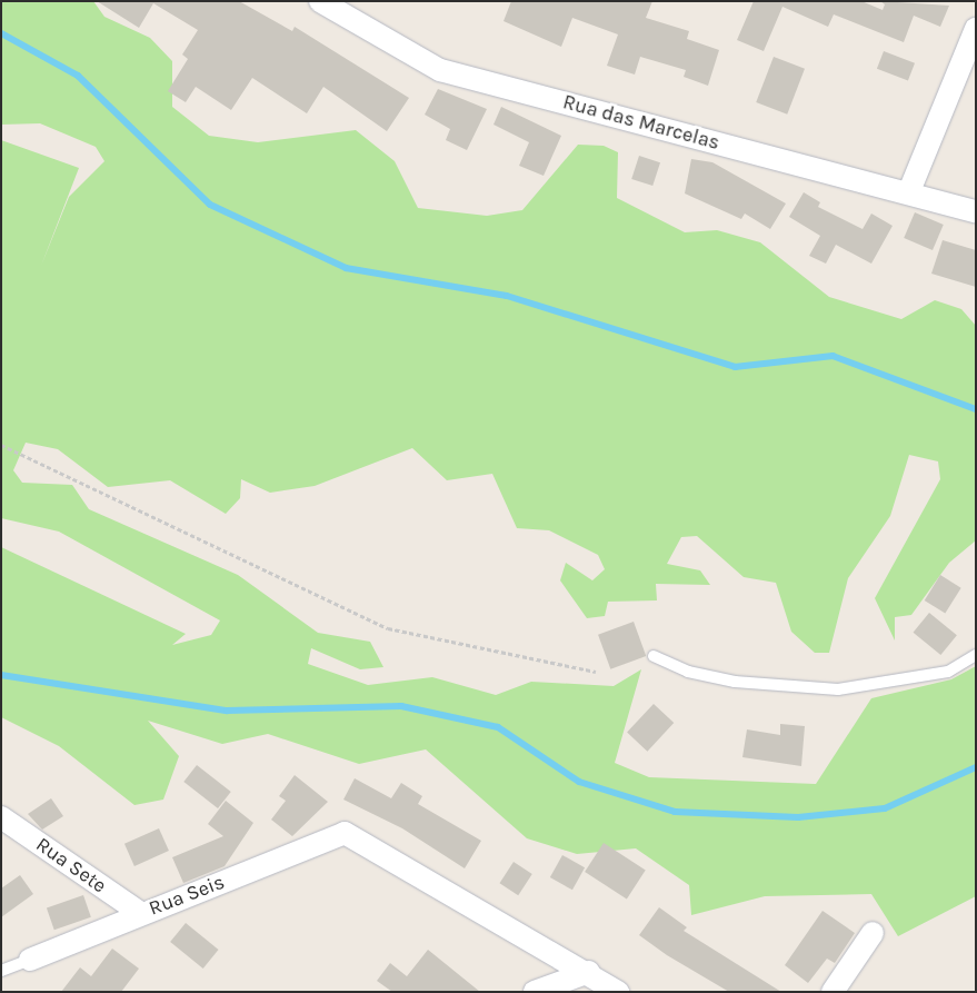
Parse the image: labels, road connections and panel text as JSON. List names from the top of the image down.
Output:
{
  "streets": {
    "street": ["Rua das Marcelas", "Rua Sete", "Rua Seis"]
  },
  "crossings": [
    ["Rua Sete", "Rua Seis"]
  ]
}
